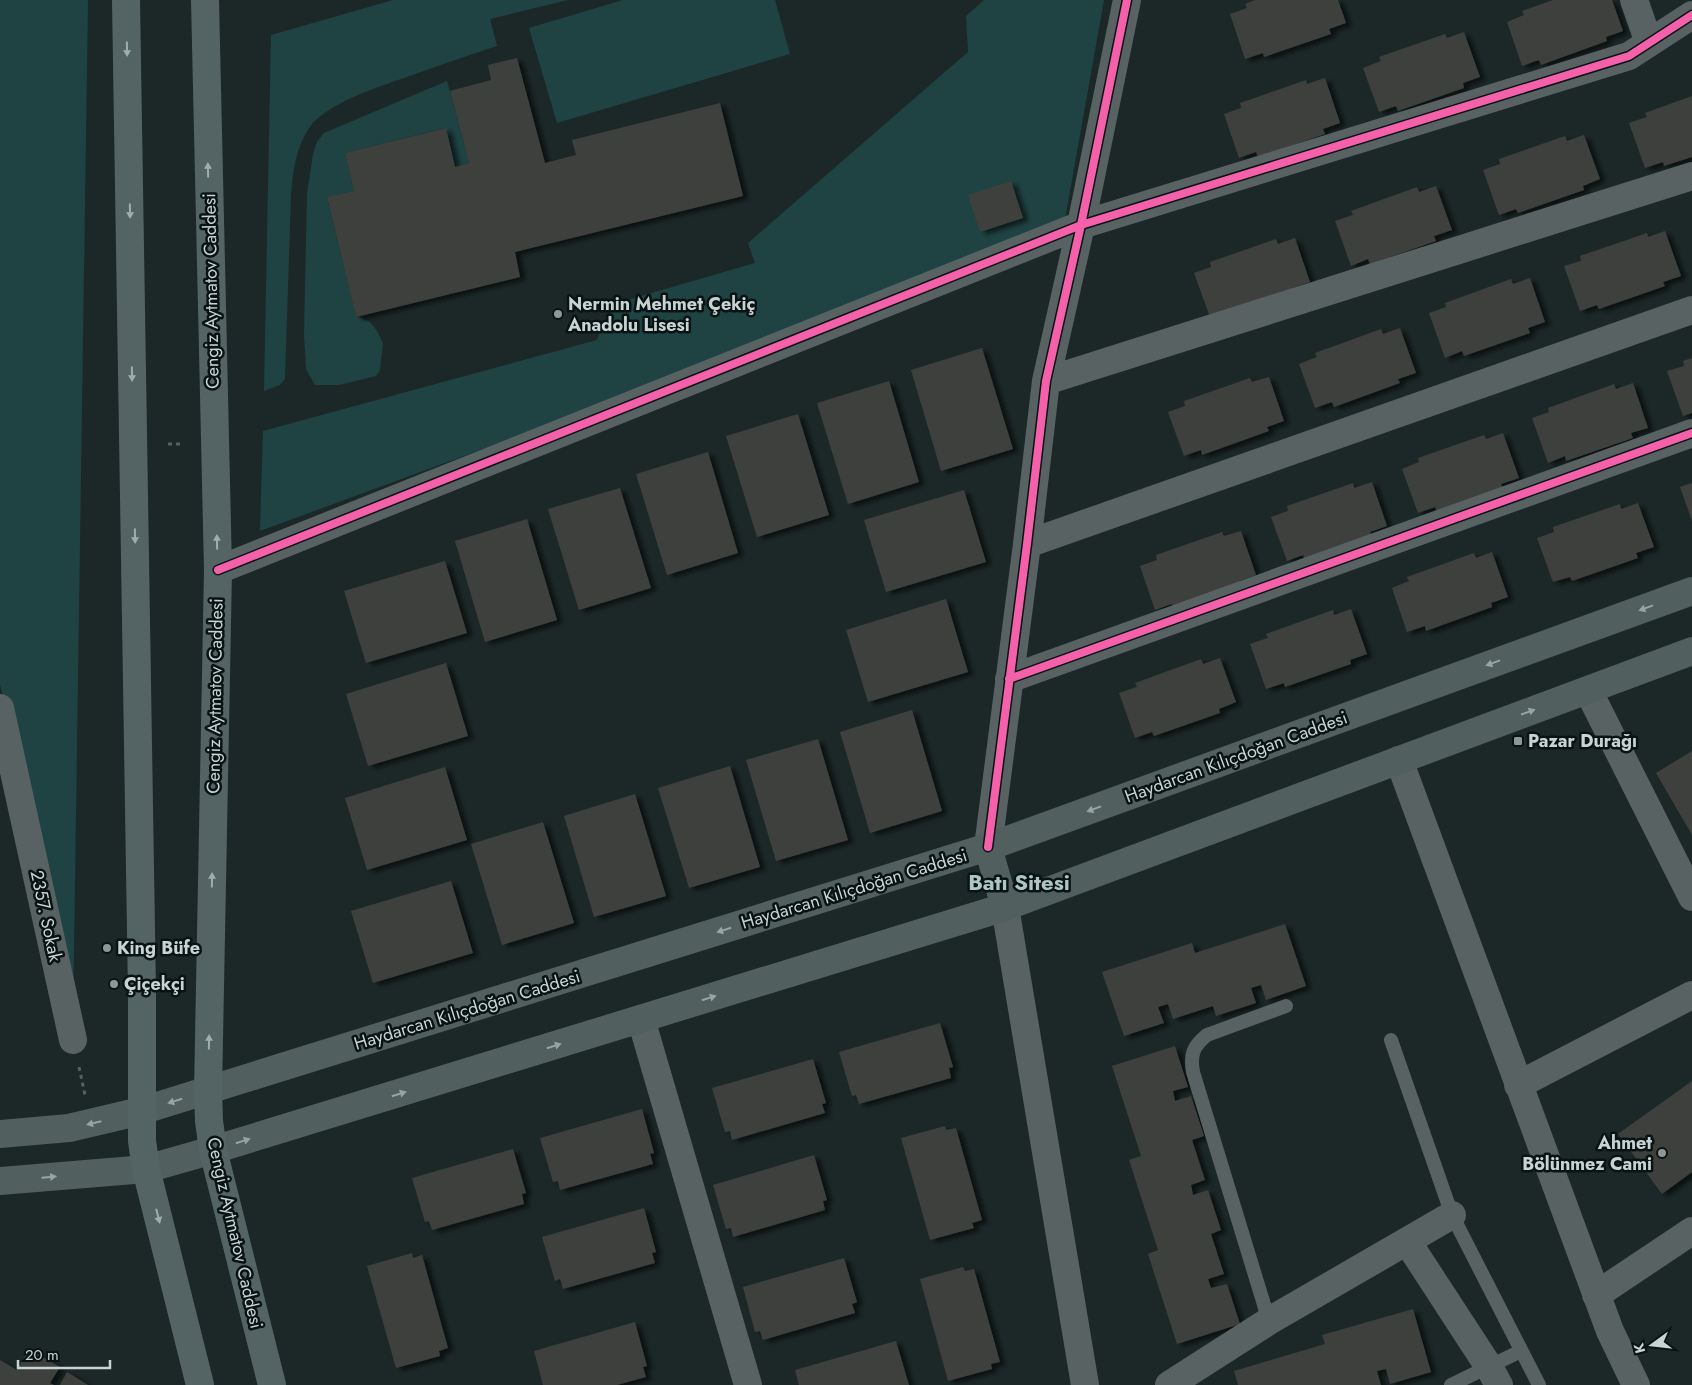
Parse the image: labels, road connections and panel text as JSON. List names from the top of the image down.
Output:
{
  "streets": {
    "main road": ["Cengiz Aytmatov Caddesi", "Haydarcan Kılıçdoğan Caddesi"],
    "street": ["2357. Sokak"]
  },
  "crossings": [
    ["Cengiz Aytmatov Caddesi", "Haydarcan Kılıçdoğan Caddesi"]
  ],
  "districts": ["Batı Sitesi"],
  "places": {
    "other": [
      "Nermin Mehmet Çekiç Anadolu Lisesi",
      "King Büfe",
      "Çiçekçi",
      "Ahmet Bölünmez Cami"
    ],
    "transit": ["Pazar Durağı"]
  },
  "scale_bar": "20 m",
  "north": "left"
}
